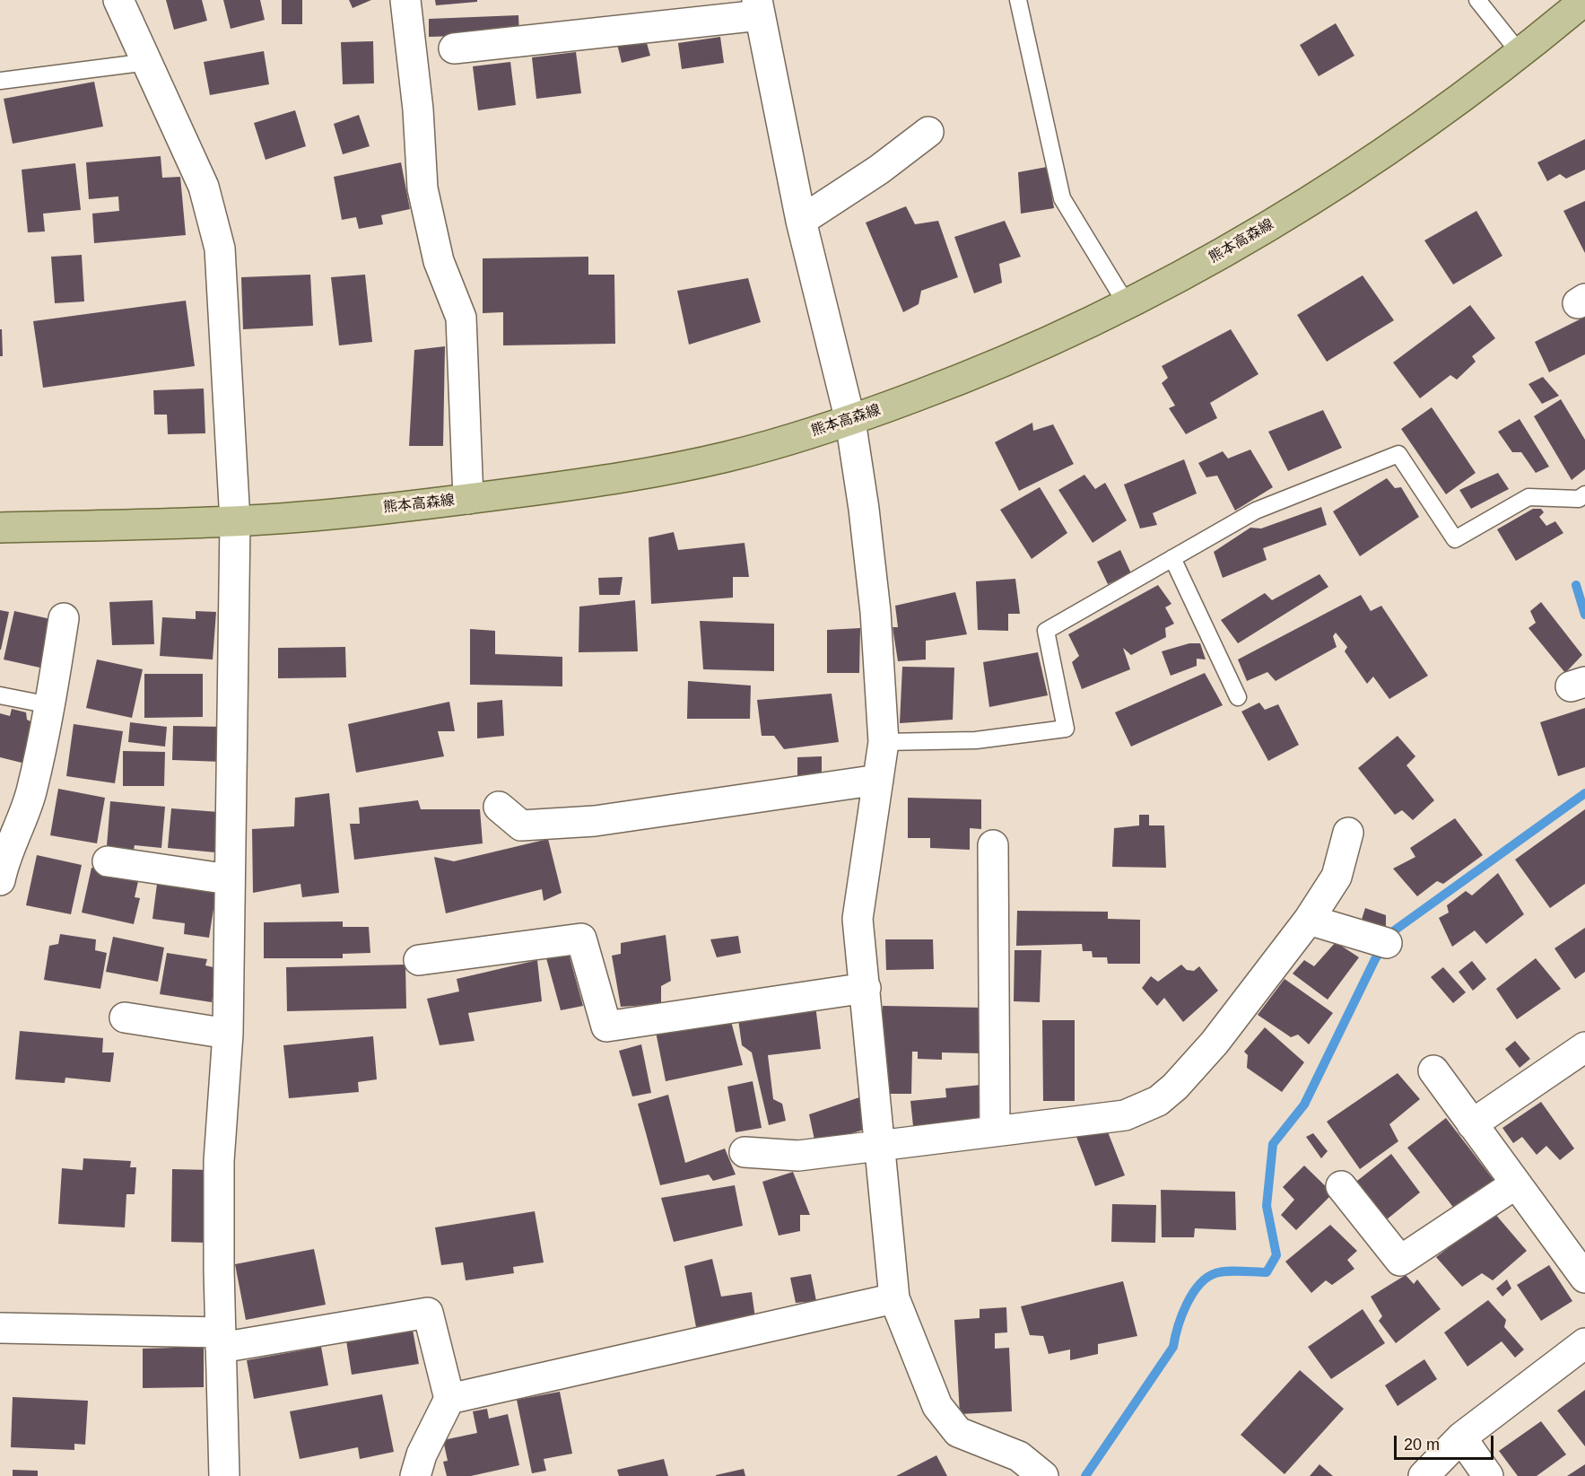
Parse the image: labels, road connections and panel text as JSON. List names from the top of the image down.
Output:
{
  "streets": {
    "main road": ["熊本高森線"]
  },
  "scale_bar": "20 m"
}
